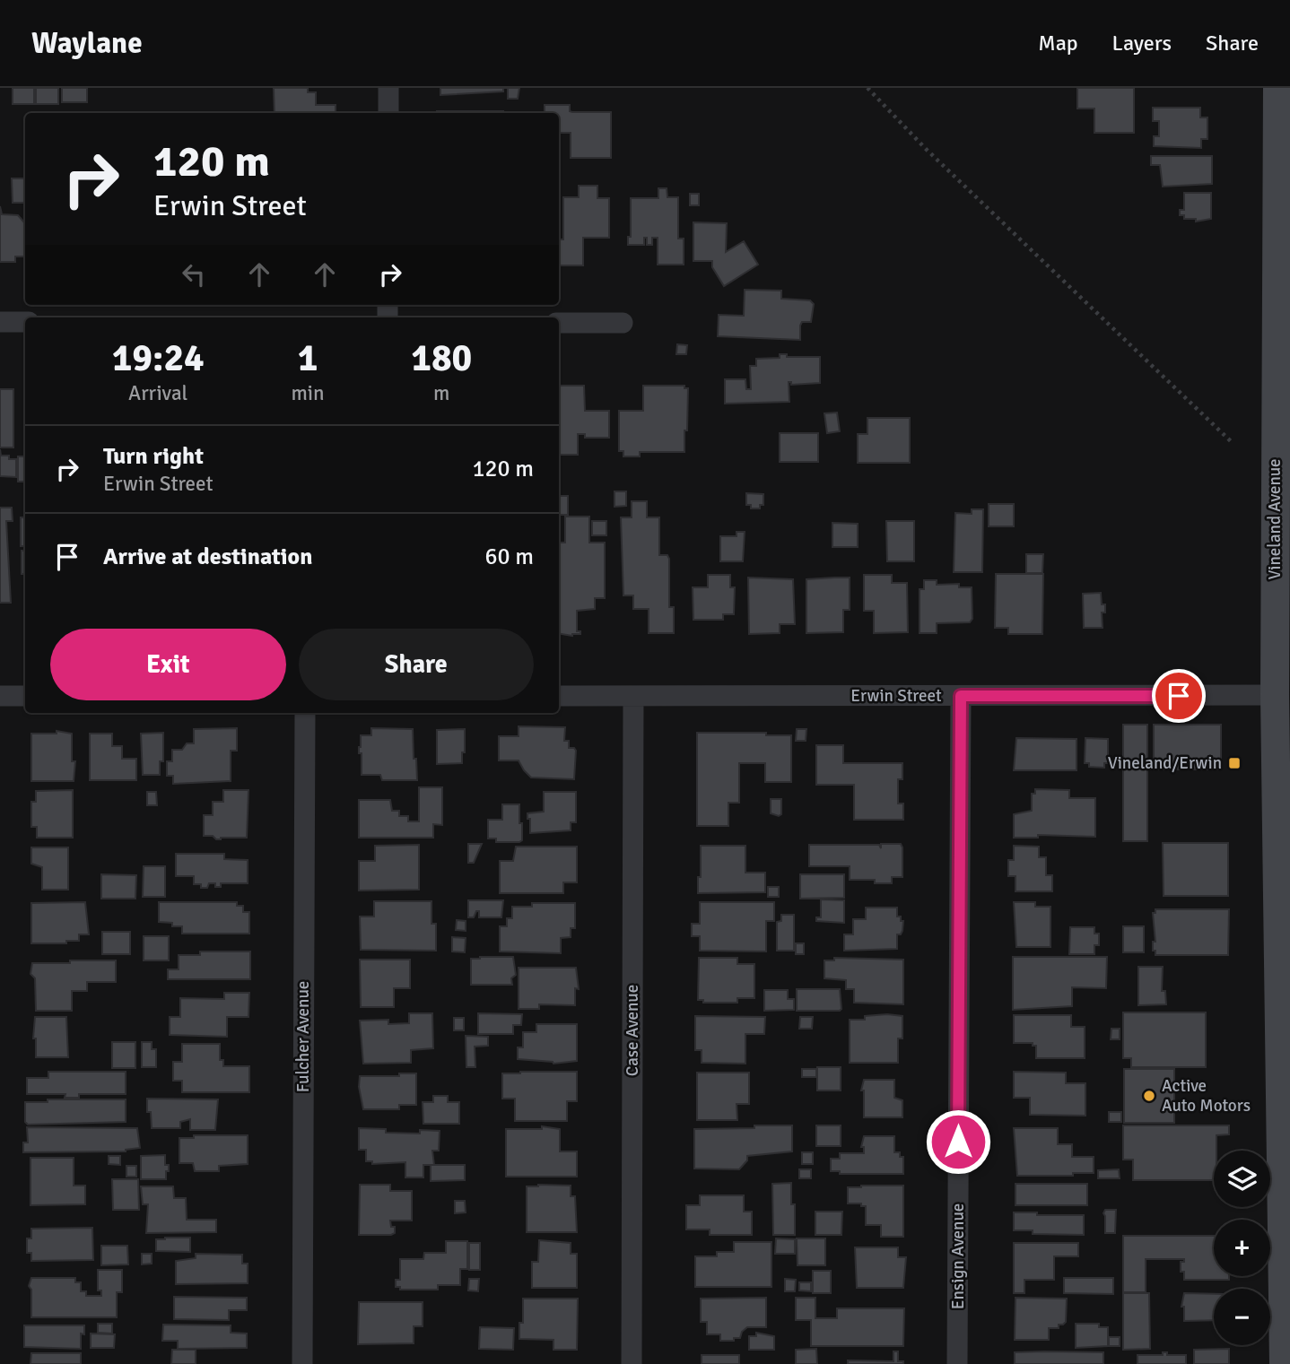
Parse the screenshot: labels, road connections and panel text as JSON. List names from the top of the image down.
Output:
{
  "streets": {
    "main road": ["Vineland Avenue"],
    "street": [
      "Erwin Street",
      "Case Avenue",
      "Fulcher Avenue",
      "Ensign Avenue"
    ]
  },
  "crossings": [
    ["Vineland Avenue", "Erwin Street"],
    ["Erwin Street", "Case Avenue"],
    ["Erwin Street", "Ensign Avenue"]
  ],
  "places": {
    "transit": ["Vineland/Erwin"],
    "other": ["Active Auto Motors"]
  },
  "page": {
    "header": "Waylane",
    "nav": ["Map", "Layers", "Share"],
    "turn": ["120 m", "Erwin Street"],
    "eta": [
      "19:24",
      "Arrival",
      "1",
      "min",
      "180",
      "m"
    ],
    "list": [
      {
        "name": "Turn right",
        "note": "Erwin Street",
        "value": "120 m"
      },
      {
        "name": "Arrive at destination",
        "value": "60 m"
      }
    ],
    "buttons": ["Exit", "Share"],
    "map_buttons": ["+", "−"]
  }
}
